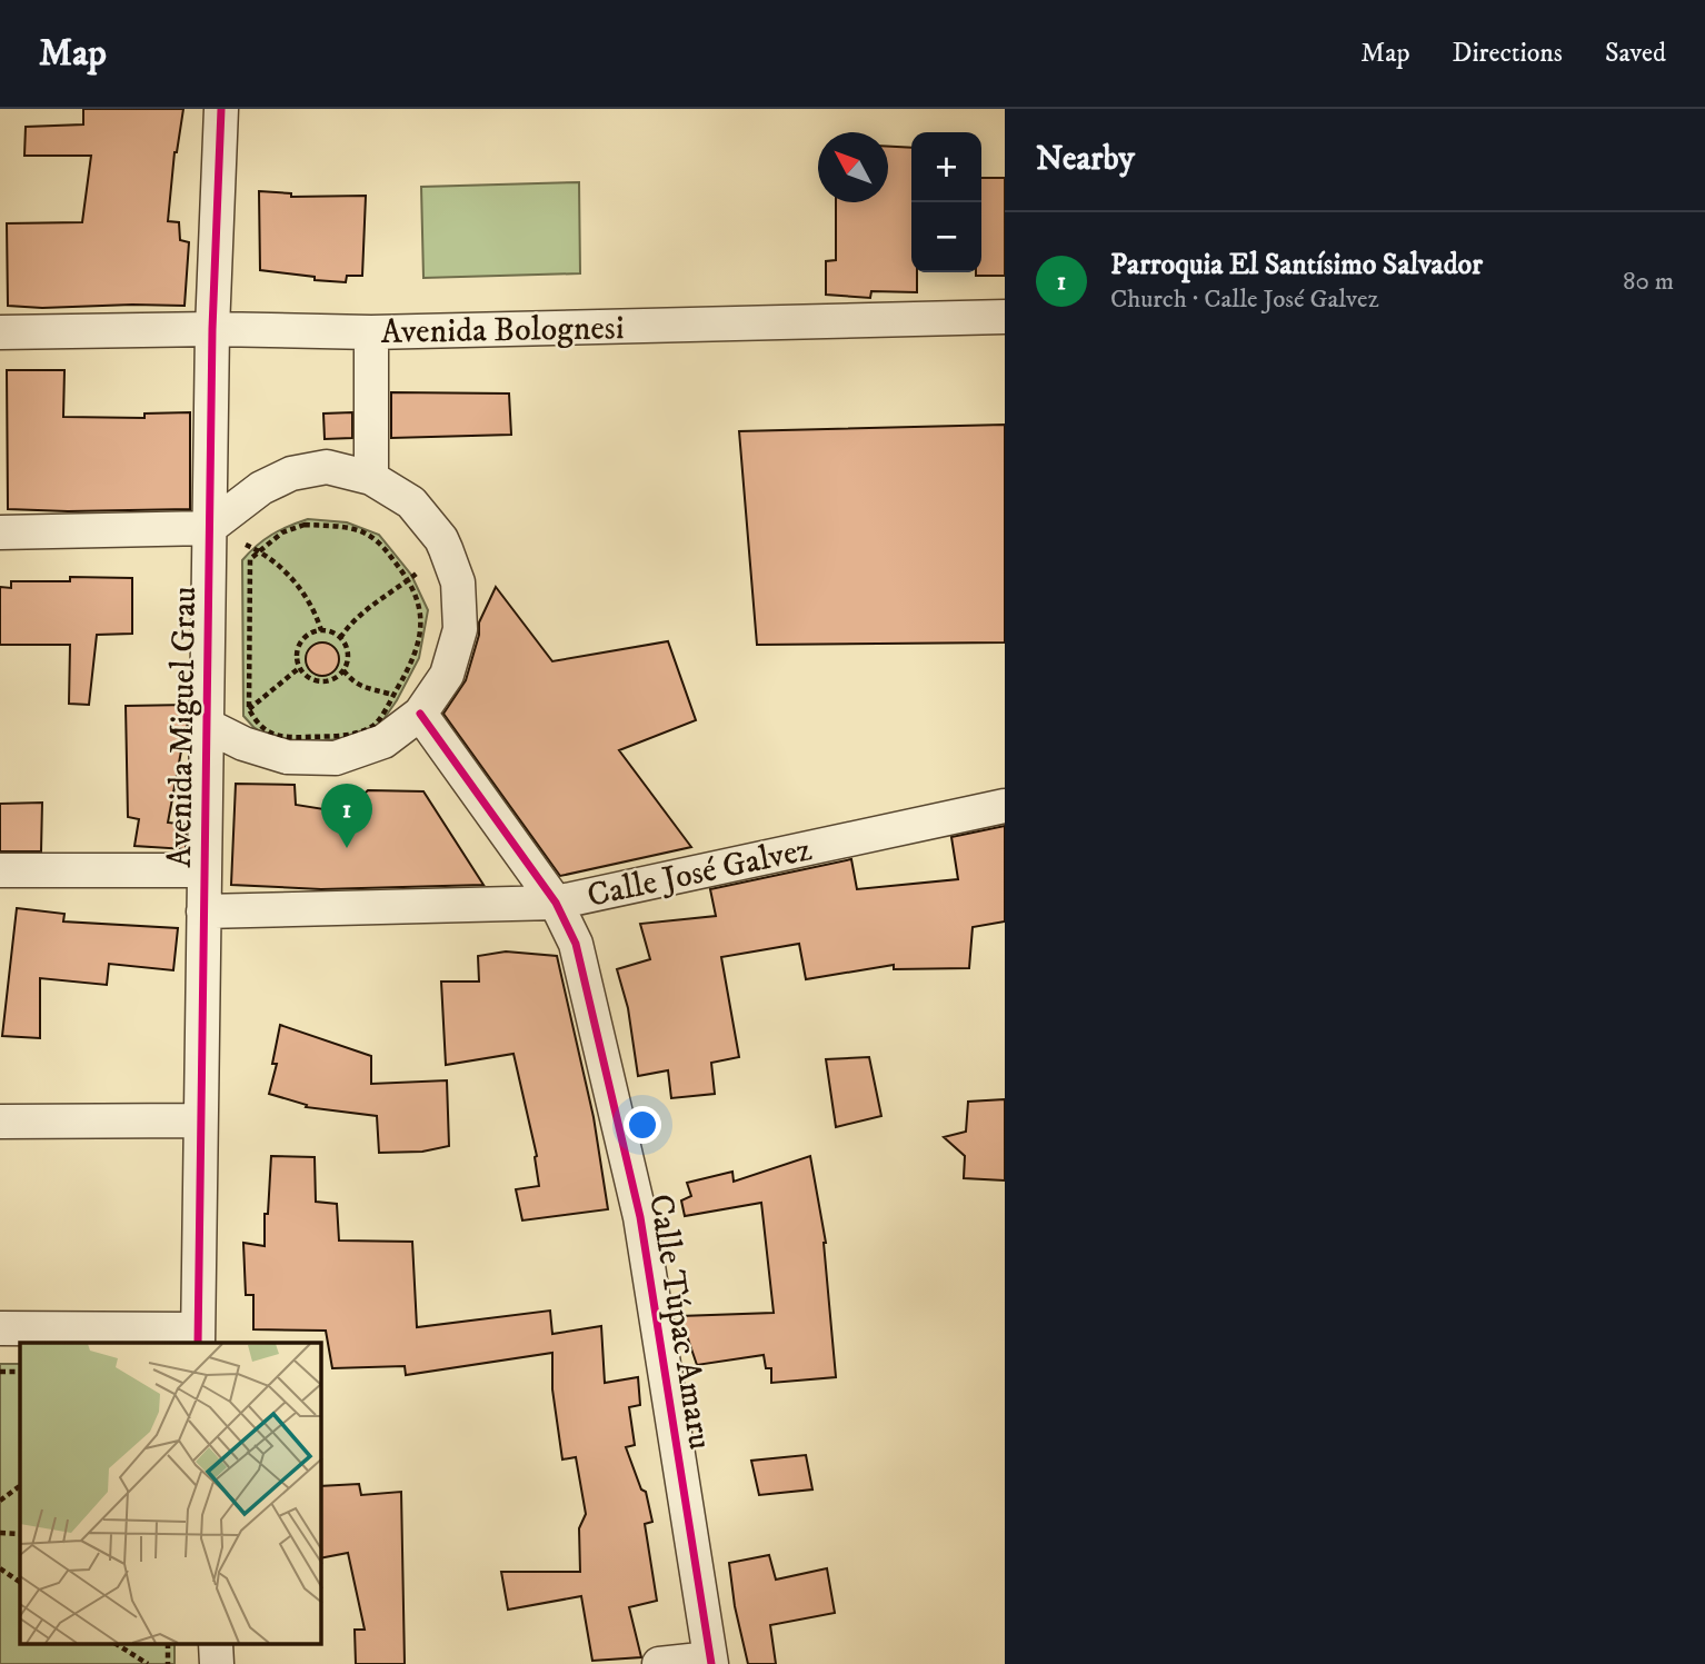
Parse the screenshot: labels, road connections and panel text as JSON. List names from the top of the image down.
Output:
{
  "streets": {
    "street": [
      "Avenida Bolognesi",
      "Avenida Miguel Grau",
      "Calle José Galvez",
      "Calle Túpac Amaru"
    ]
  },
  "crossings": [
    ["Avenida Bolognesi", "Avenida Miguel Grau"],
    ["Avenida Miguel Grau", "Calle José Galvez"],
    ["Calle José Galvez", "Calle Túpac Amaru"]
  ],
  "north": "top left",
  "page": {
    "header": "Map",
    "nav": ["Map", "Directions", "Saved"],
    "heading": "Nearby",
    "map_buttons": ["+", "−"],
    "list": [
      {
        "mark": "1",
        "name": "Parroquia El Santísimo Salvador",
        "note": "Church · Calle José Galvez",
        "value": "80 m"
      }
    ],
    "pins": "1"
  }
}
